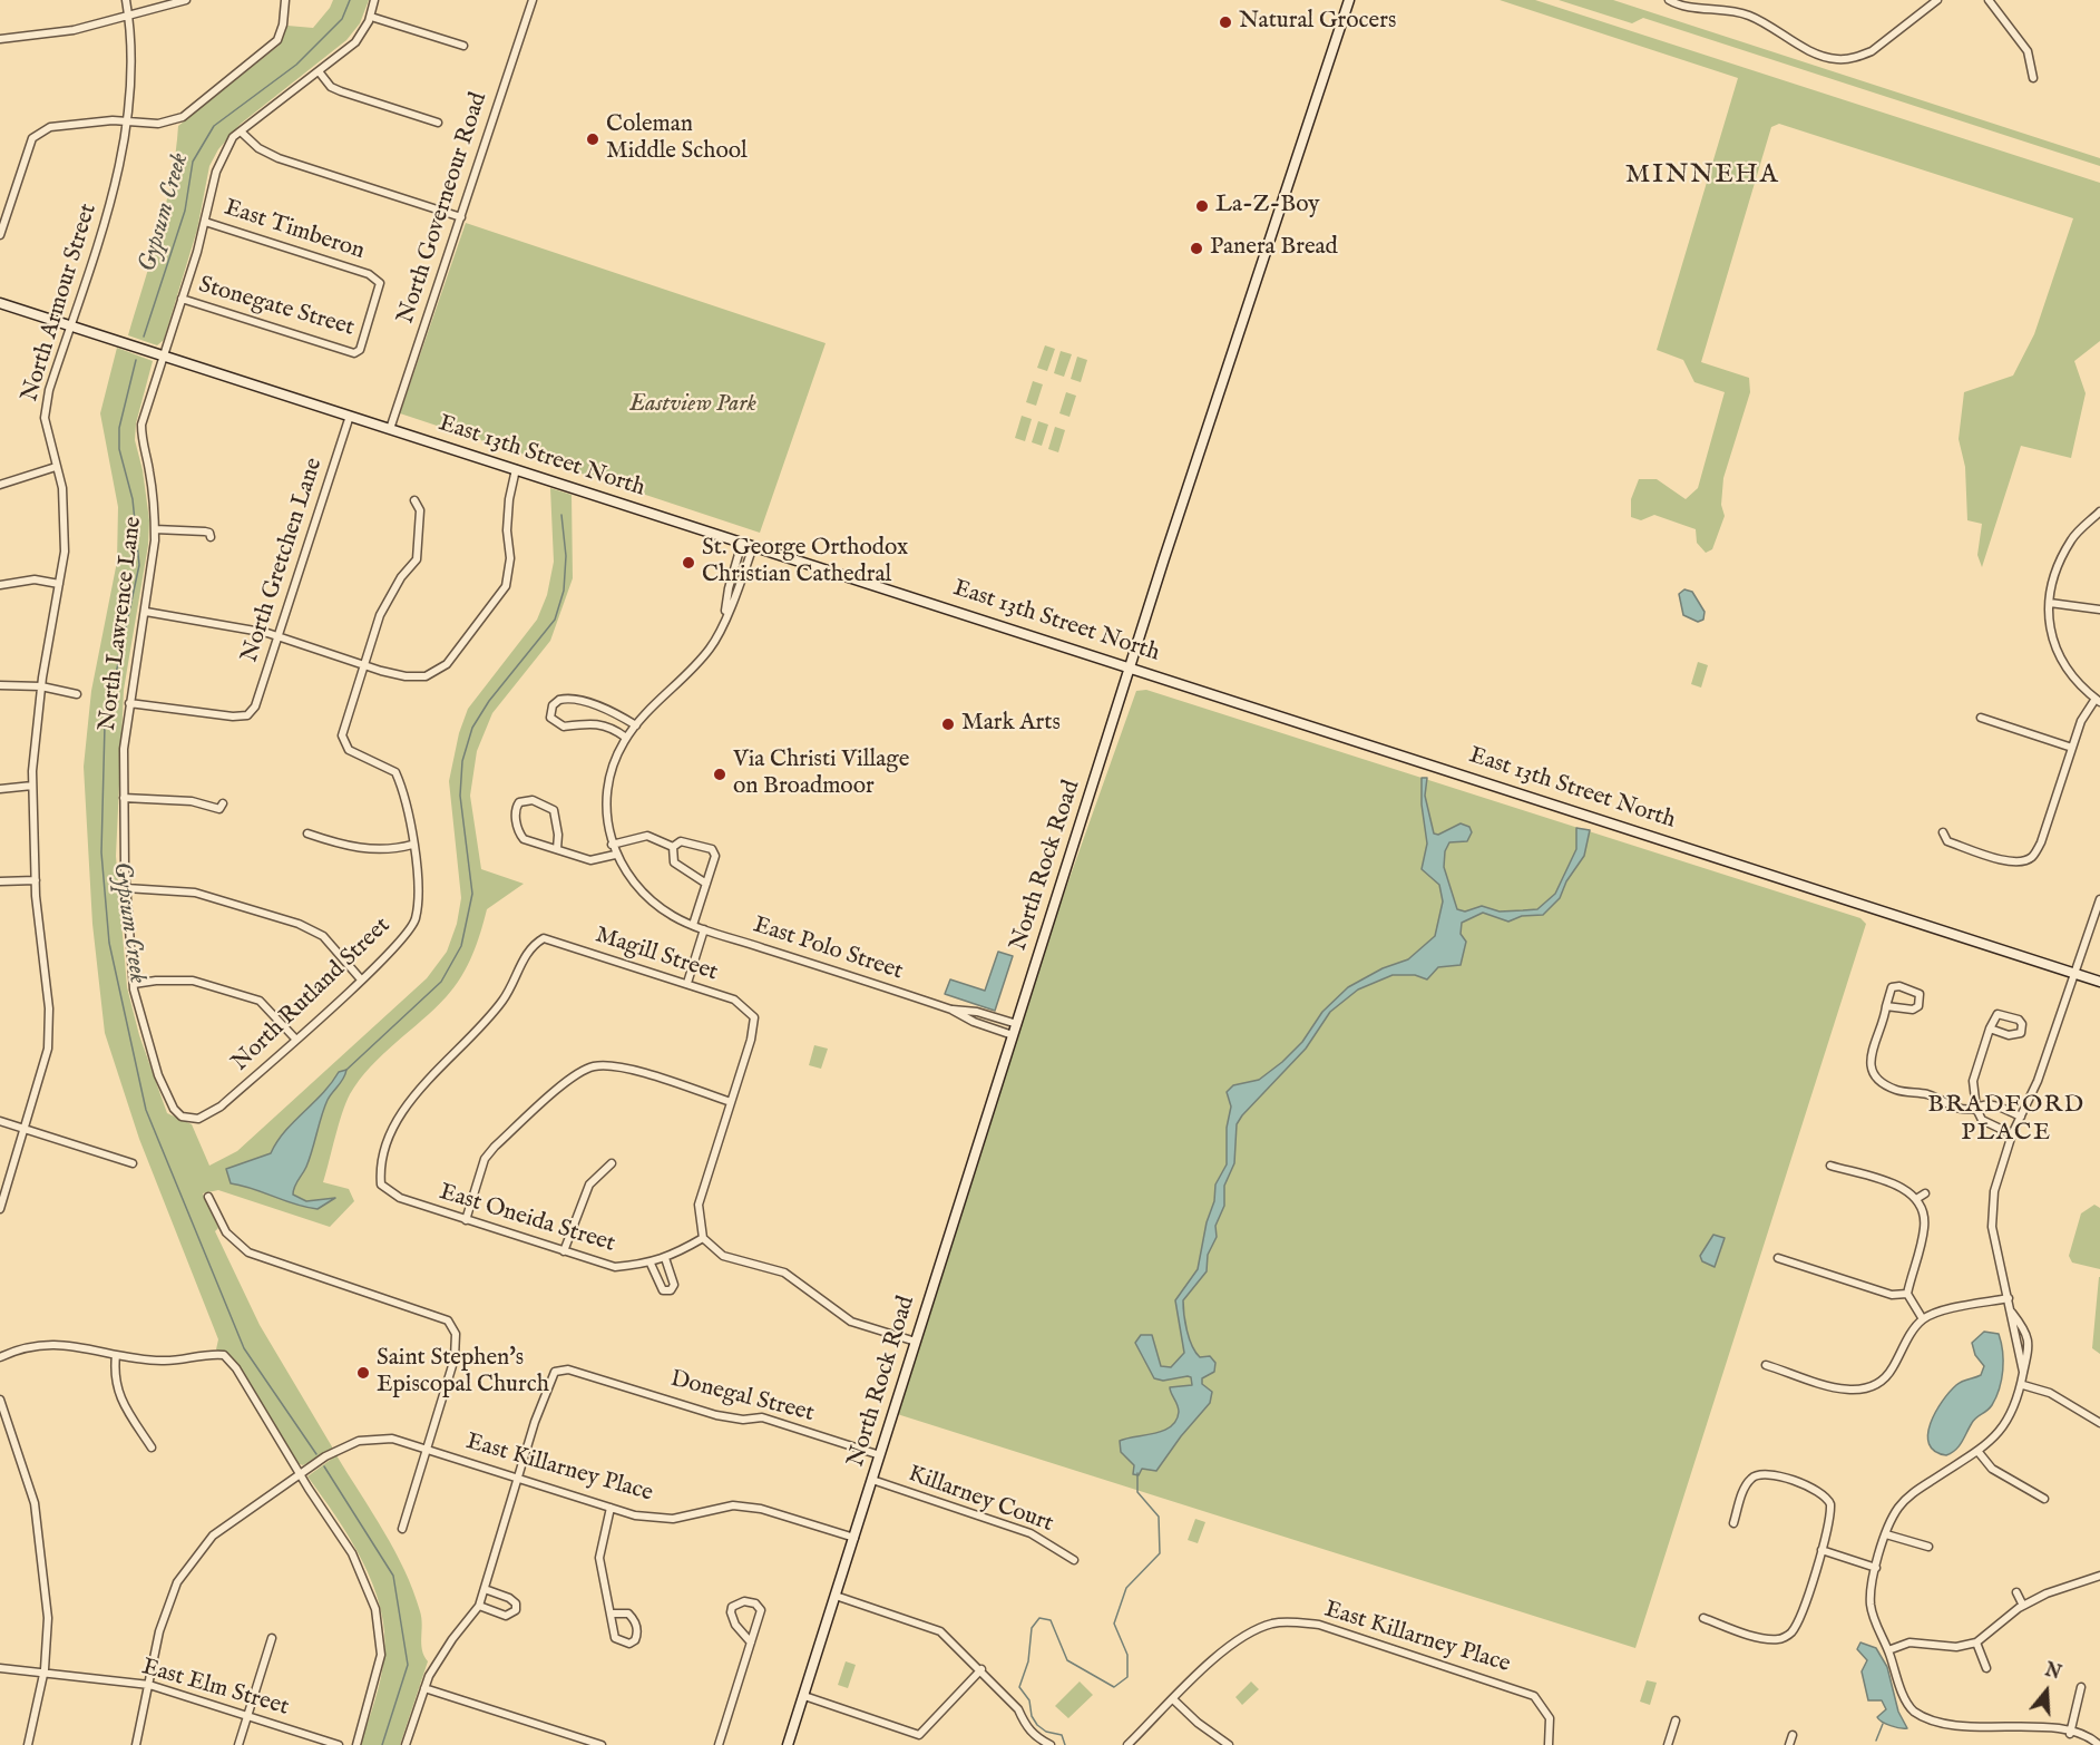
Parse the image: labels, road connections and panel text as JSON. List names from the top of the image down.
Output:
{
  "streets": {
    "main road": ["East 13th Street North", "North Rock Road"],
    "street": [
      "North Governeour Road",
      "East Timberon",
      "North Armour Street",
      "Stonegate Street",
      "North Gretchen Lane",
      "North Lawrence Lane",
      "East Polo Street",
      "Magill Street",
      "North Rutland Street",
      "East Oneida Street",
      "Donegal Street",
      "East Killarney Place",
      "Killarney Court",
      "East Elm Street"
    ]
  },
  "crossings": [
    ["North Governeour Road", "East 13th Street North"],
    ["East Timberon", "Stonegate Street"],
    ["East Timberon", "North Lawrence Lane"],
    ["North Armour Street", "East 13th Street North"],
    ["Stonegate Street", "North Lawrence Lane"],
    ["East 13th Street North", "North Gretchen Lane"],
    ["East 13th Street North", "North Lawrence Lane"],
    ["East 13th Street North", "North Rock Road"],
    ["North Gretchen Lane", "North Lawrence Lane"],
    ["North Lawrence Lane", "North Rutland Street"],
    ["North Rock Road", "East Polo Street"],
    ["North Rock Road", "Donegal Street"],
    ["North Rock Road", "East Killarney Place"],
    ["North Rock Road", "Killarney Court"],
    ["Magill Street", "East Oneida Street"],
    ["Donegal Street", "East Killarney Place"]
  ],
  "districts": ["MINNEHA", "BRADFORD PLACE"],
  "water": ["Gypsum Creek"],
  "parks": ["Eastview Park"],
  "places": [
    "Natural Grocers",
    "Coleman Middle School",
    "La-Z-Boy",
    "Panera Bread",
    "St. George Orthodox Christian Cathedral",
    "Mark Arts",
    "Via Christi Village on Broadmoor",
    "Saint Stephen's Episcopal Church"
  ],
  "north": "top"
}
